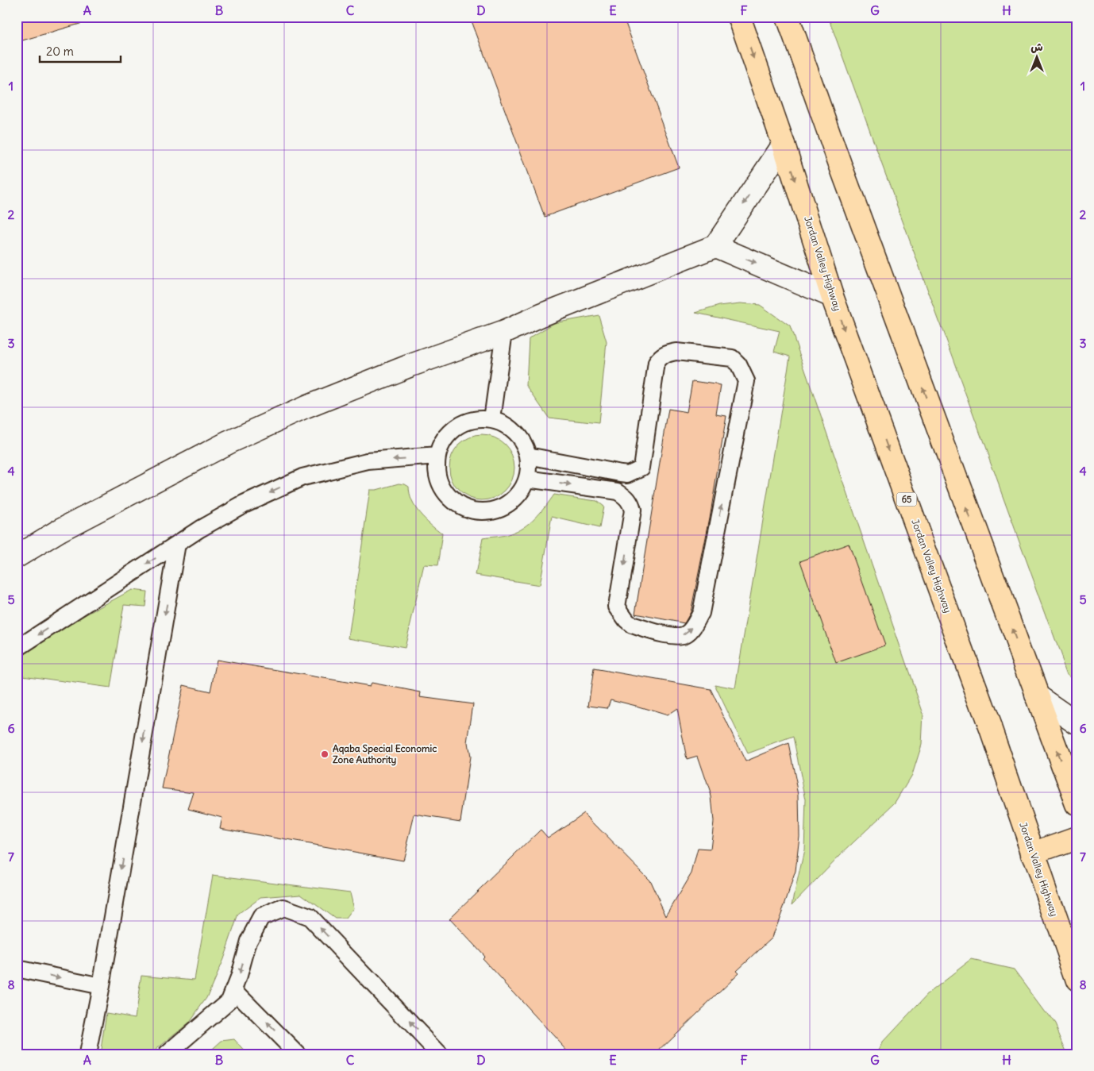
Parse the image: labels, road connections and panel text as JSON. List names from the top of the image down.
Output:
{
  "streets": {
    "highway": ["Jordan Valley Highway", "65"]
  },
  "places": ["Aqaba Special Economic Zone Authority"],
  "scale_bar": "20 m",
  "north": "top",
  "grid": {
    "columns": [
      "A",
      "B",
      "C",
      "D",
      "E",
      "F",
      "G",
      "H"
    ],
    "rows": [
      "1",
      "2",
      "3",
      "4",
      "5",
      "6",
      "7",
      "8"
    ]
  }
}
